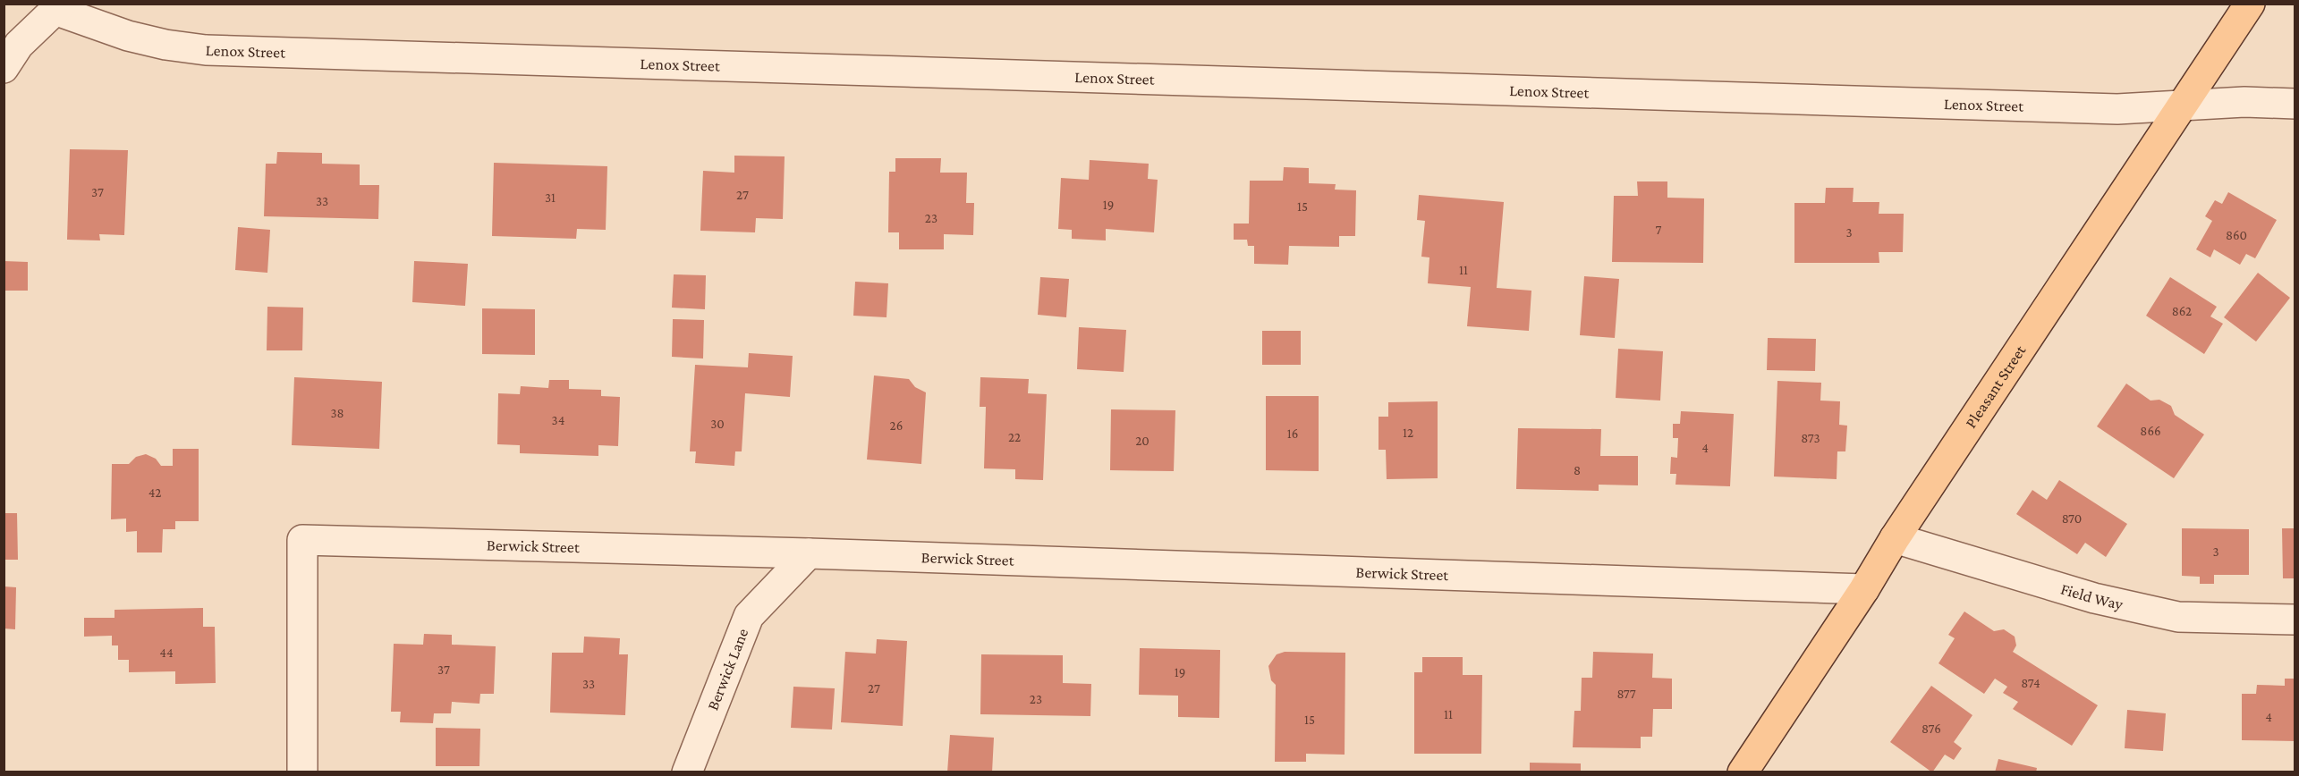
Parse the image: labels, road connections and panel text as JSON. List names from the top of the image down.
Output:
{
  "streets": {
    "main road": ["Pleasant Street"],
    "street": [
      "Lenox Street",
      "Berwick Street",
      "Field Way",
      "Berwick Lane"
    ]
  },
  "crossings": [
    ["Lenox Street", "Pleasant Street"],
    ["Pleasant Street", "Berwick Street"],
    ["Pleasant Street", "Field Way"],
    ["Berwick Street", "Berwick Lane"]
  ],
  "house_numbers": [
    "37",
    "27",
    "31",
    "33",
    "19",
    "15",
    "23",
    "7",
    "3",
    "860",
    "11",
    "862",
    "38",
    "34",
    "30",
    "26",
    "866",
    "12",
    "16",
    "22",
    "873",
    "20",
    "4",
    "8",
    "42",
    "870",
    "3",
    "44",
    "37",
    "19",
    "874",
    "33",
    "27",
    "877",
    "23",
    "11",
    "4",
    "15",
    "876"
  ]
}
